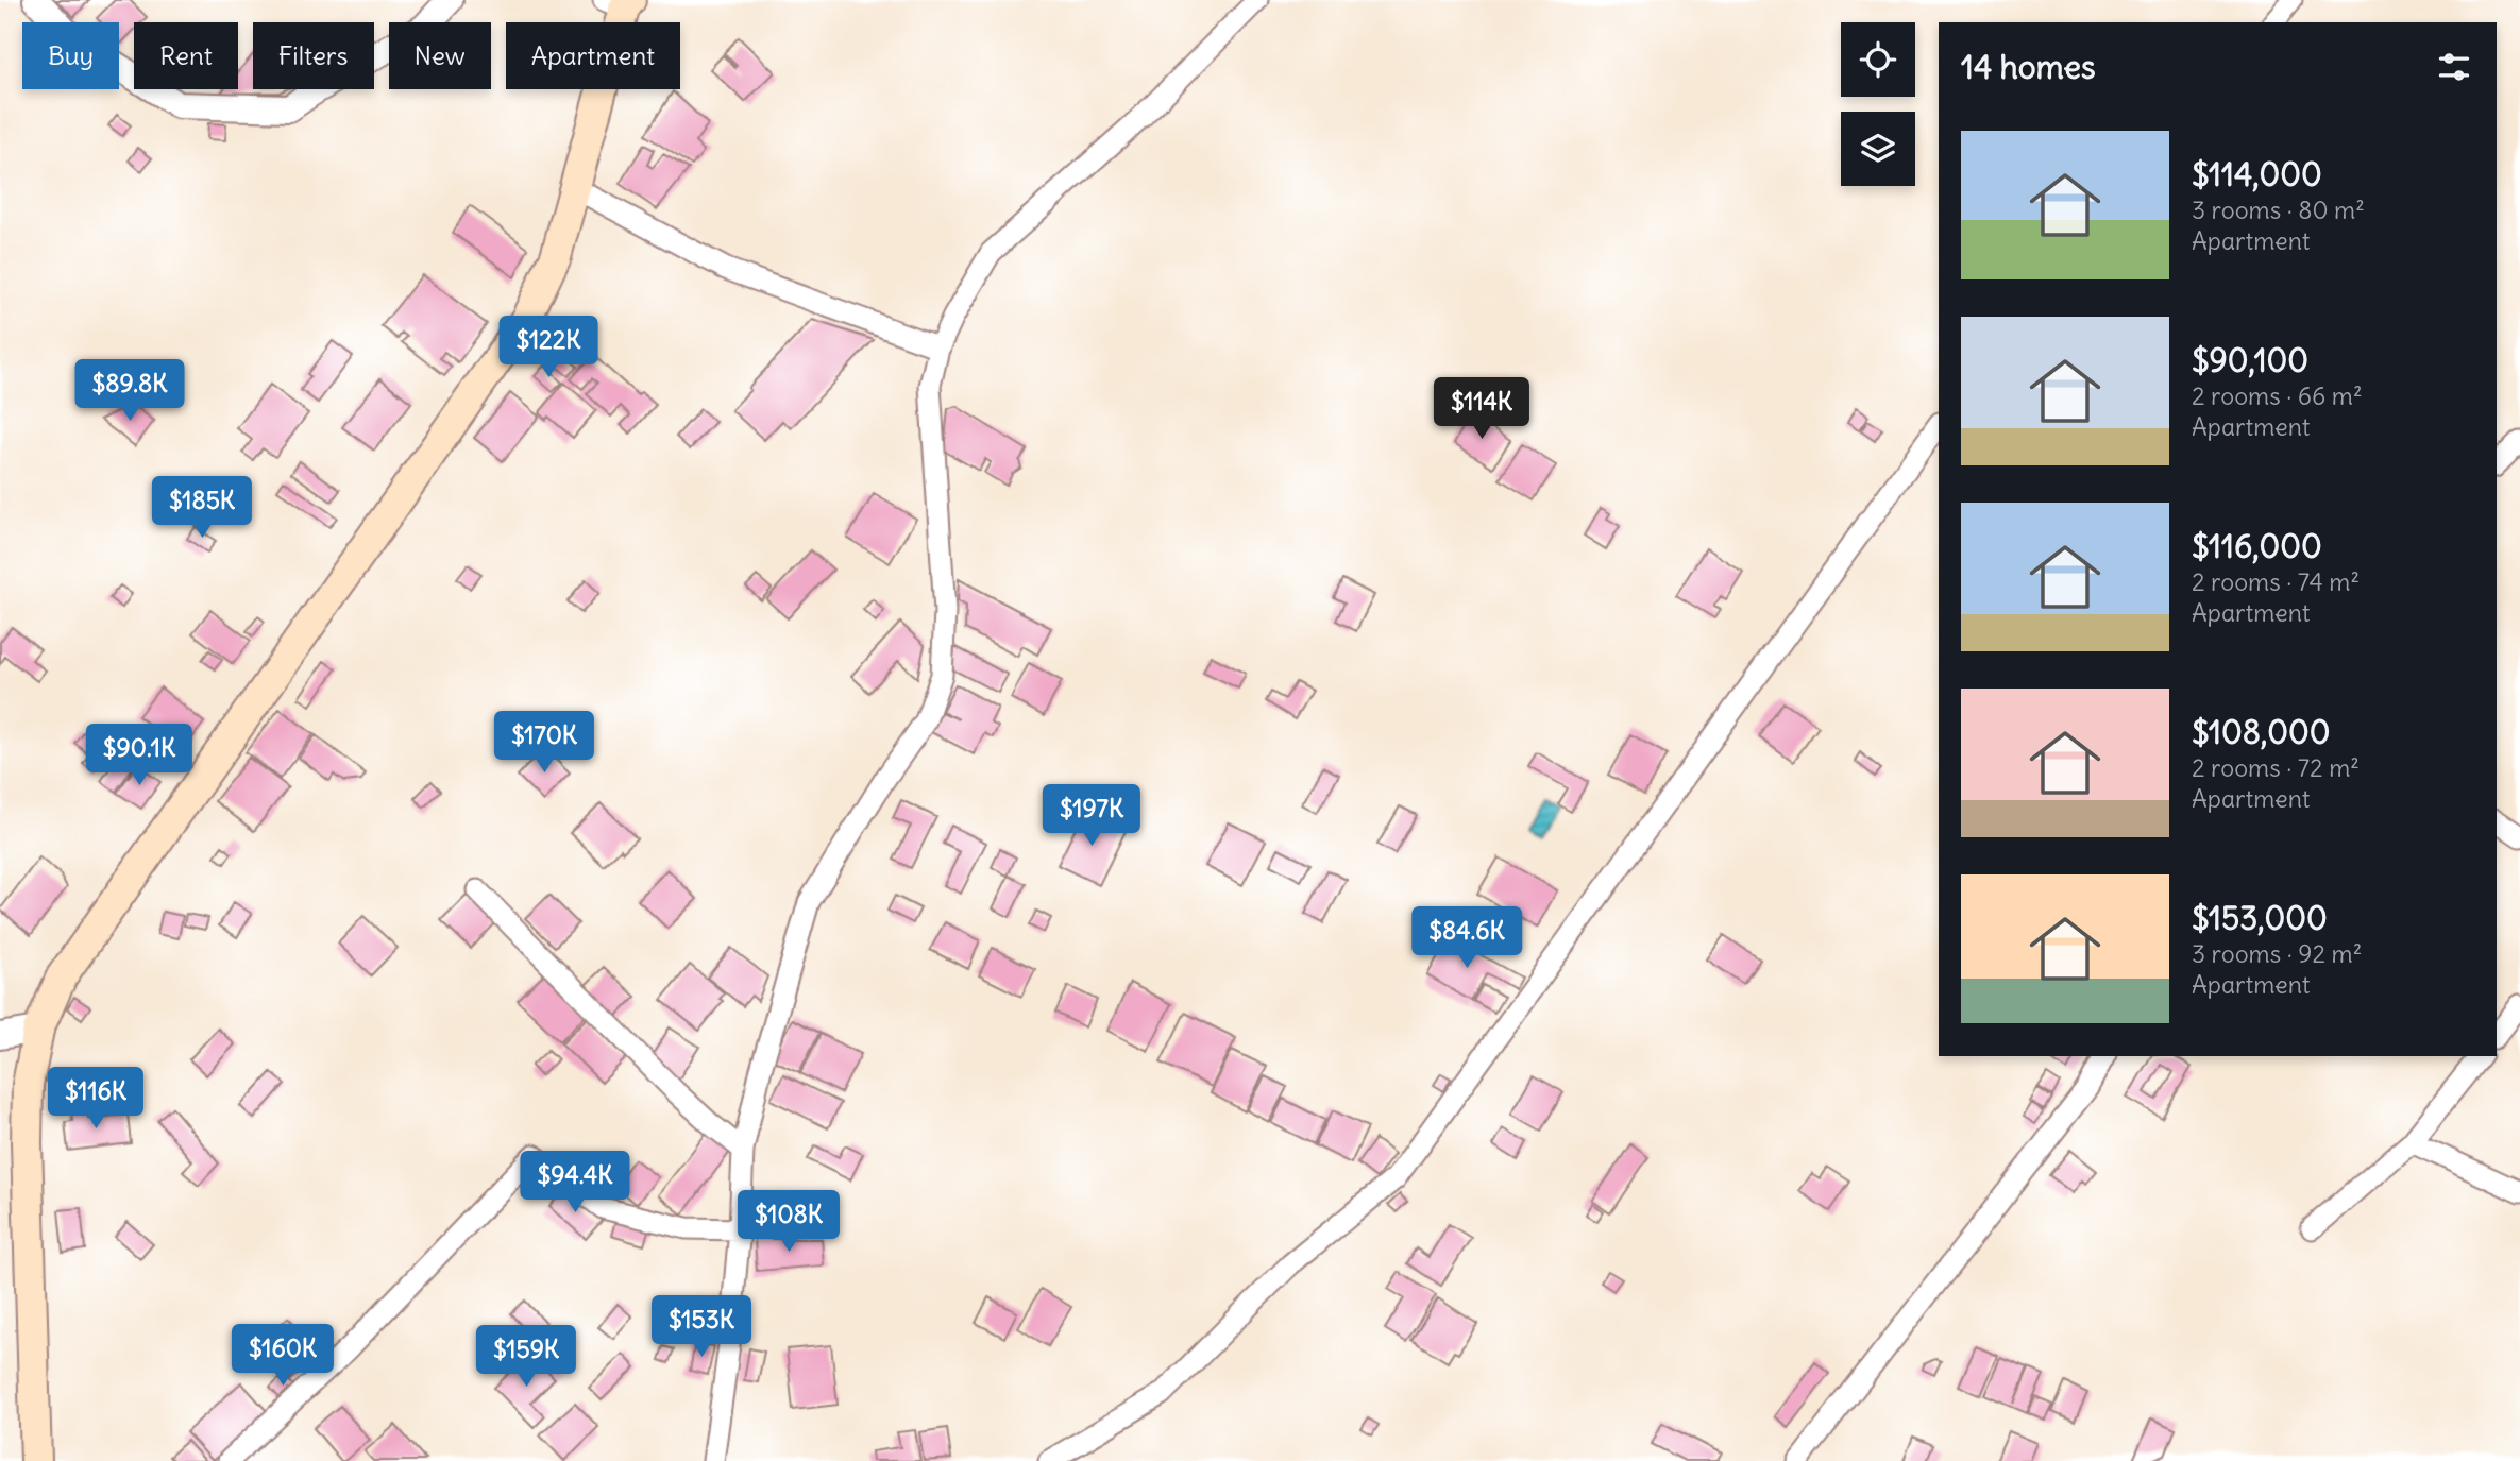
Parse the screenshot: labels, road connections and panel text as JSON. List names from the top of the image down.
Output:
{
  "page": {
    "chip": [
      "Buy",
      "Rent",
      "Filters",
      "New",
      "Apartment"
    ],
    "heading": "14 homes",
    "list": [
      {
        "name": "$114,000",
        "note": "3 rooms · 80 m² · Apartment"
      },
      {
        "name": "$90,100",
        "note": "2 rooms · 66 m² · Apartment"
      },
      {
        "name": "$116,000",
        "note": "2 rooms · 74 m² · Apartment"
      },
      {
        "name": "$108,000",
        "note": "2 rooms · 72 m² · Apartment"
      },
      {
        "name": "$153,000",
        "note": "3 rooms · 92 m² · Apartment"
      }
    ],
    "price": [
      "$122K",
      "$89.8K",
      "$114K",
      "$185K",
      "$170K",
      "$90.1K",
      "$197K",
      "$84.6K",
      "$116K",
      "$94.4K",
      "$108K",
      "$153K",
      "$160K",
      "$159K"
    ]
  }
}
